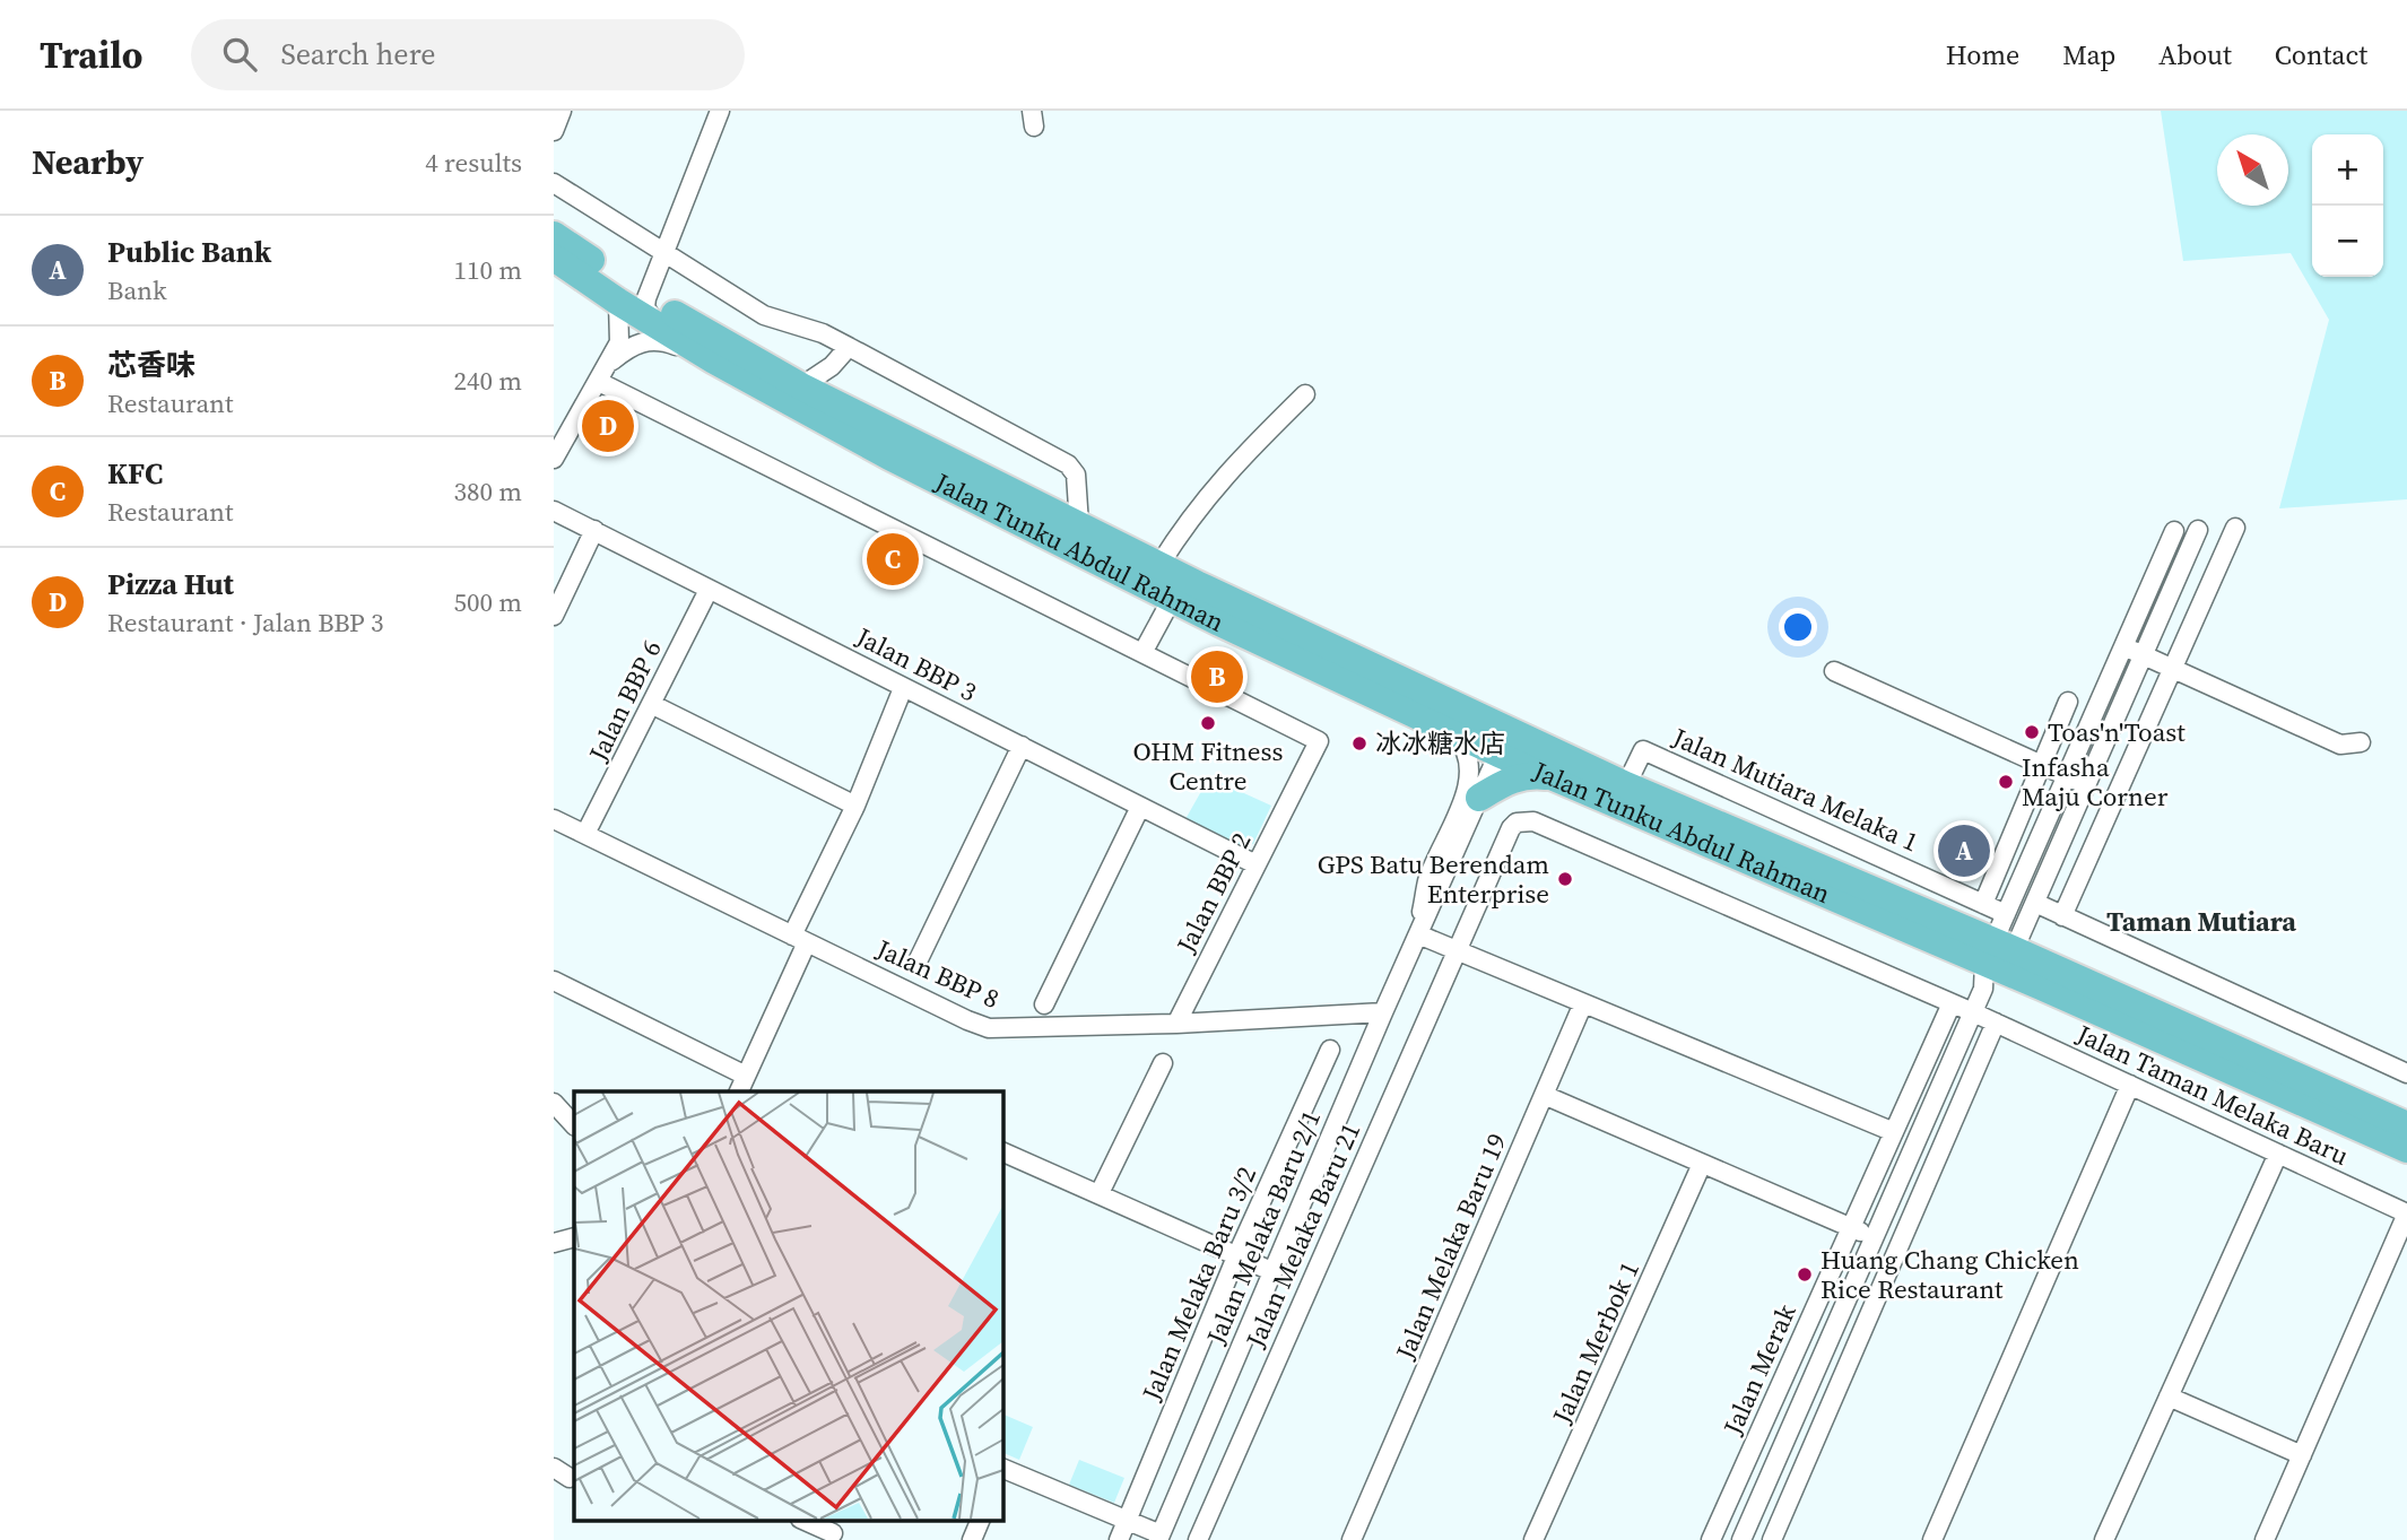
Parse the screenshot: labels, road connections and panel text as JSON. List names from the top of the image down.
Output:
{
  "streets": {
    "main road": ["Jalan Tunku Abdul Rahman"],
    "street": [
      "Jalan BBP 3",
      "Jalan BBP 6",
      "Jalan Mutiara Melaka 1",
      "Jalan BBP 2",
      "Jalan BBP 8",
      "Jalan Taman Melaka Baru",
      "Jalan Melaka Baru 2/1",
      "Jalan Melaka Baru 21",
      "Jalan Melaka Baru 19",
      "Jalan Melaka Baru 3/2",
      "Jalan Merbok 1",
      "Jalan Merak"
    ]
  },
  "crossings": [
    ["Jalan Tunku Abdul Rahman", "Jalan Mutiara Melaka 1"],
    ["Jalan Tunku Abdul Rahman", "Jalan Merak"],
    ["Jalan BBP 3", "Jalan BBP 6"],
    ["Jalan BBP 3", "Jalan BBP 2"],
    ["Jalan BBP 6", "Jalan BBP 8"],
    ["Jalan BBP 2", "Jalan BBP 8"],
    ["Jalan BBP 8", "Jalan Melaka Baru 2/1"],
    ["Jalan Taman Melaka Baru", "Jalan Melaka Baru 21"],
    ["Jalan Taman Melaka Baru", "Jalan Merak"],
    ["Jalan Melaka Baru 21", "Jalan Merak"]
  ],
  "districts": ["Taman Mutiara"],
  "places": [
    "OHM Fitness Centre",
    "Toas'n'Toast",
    "冰冰糖水店",
    "Infasha Maju Corner",
    "GPS Batu Berendam Enterprise",
    "Huang Chang Chicken Rice Restaurant"
  ],
  "north": "top left",
  "page": {
    "header": "Trailo",
    "search": "Search here",
    "nav": [
      "Home",
      "Map",
      "About",
      "Contact"
    ],
    "heading": ["Nearby", "4 results"],
    "map_buttons": ["+", "−"],
    "list": [
      {
        "mark": "A",
        "name": "Public Bank",
        "note": "Bank",
        "value": "110 m"
      },
      {
        "mark": "B",
        "name": "芯香味",
        "note": "Restaurant",
        "value": "240 m"
      },
      {
        "mark": "C",
        "name": "KFC",
        "note": "Restaurant",
        "value": "380 m"
      },
      {
        "mark": "D",
        "name": "Pizza Hut",
        "note": "Restaurant · Jalan BBP 3",
        "value": "500 m"
      }
    ],
    "pins": [
      "D",
      "C",
      "B",
      "A"
    ]
  }
}
